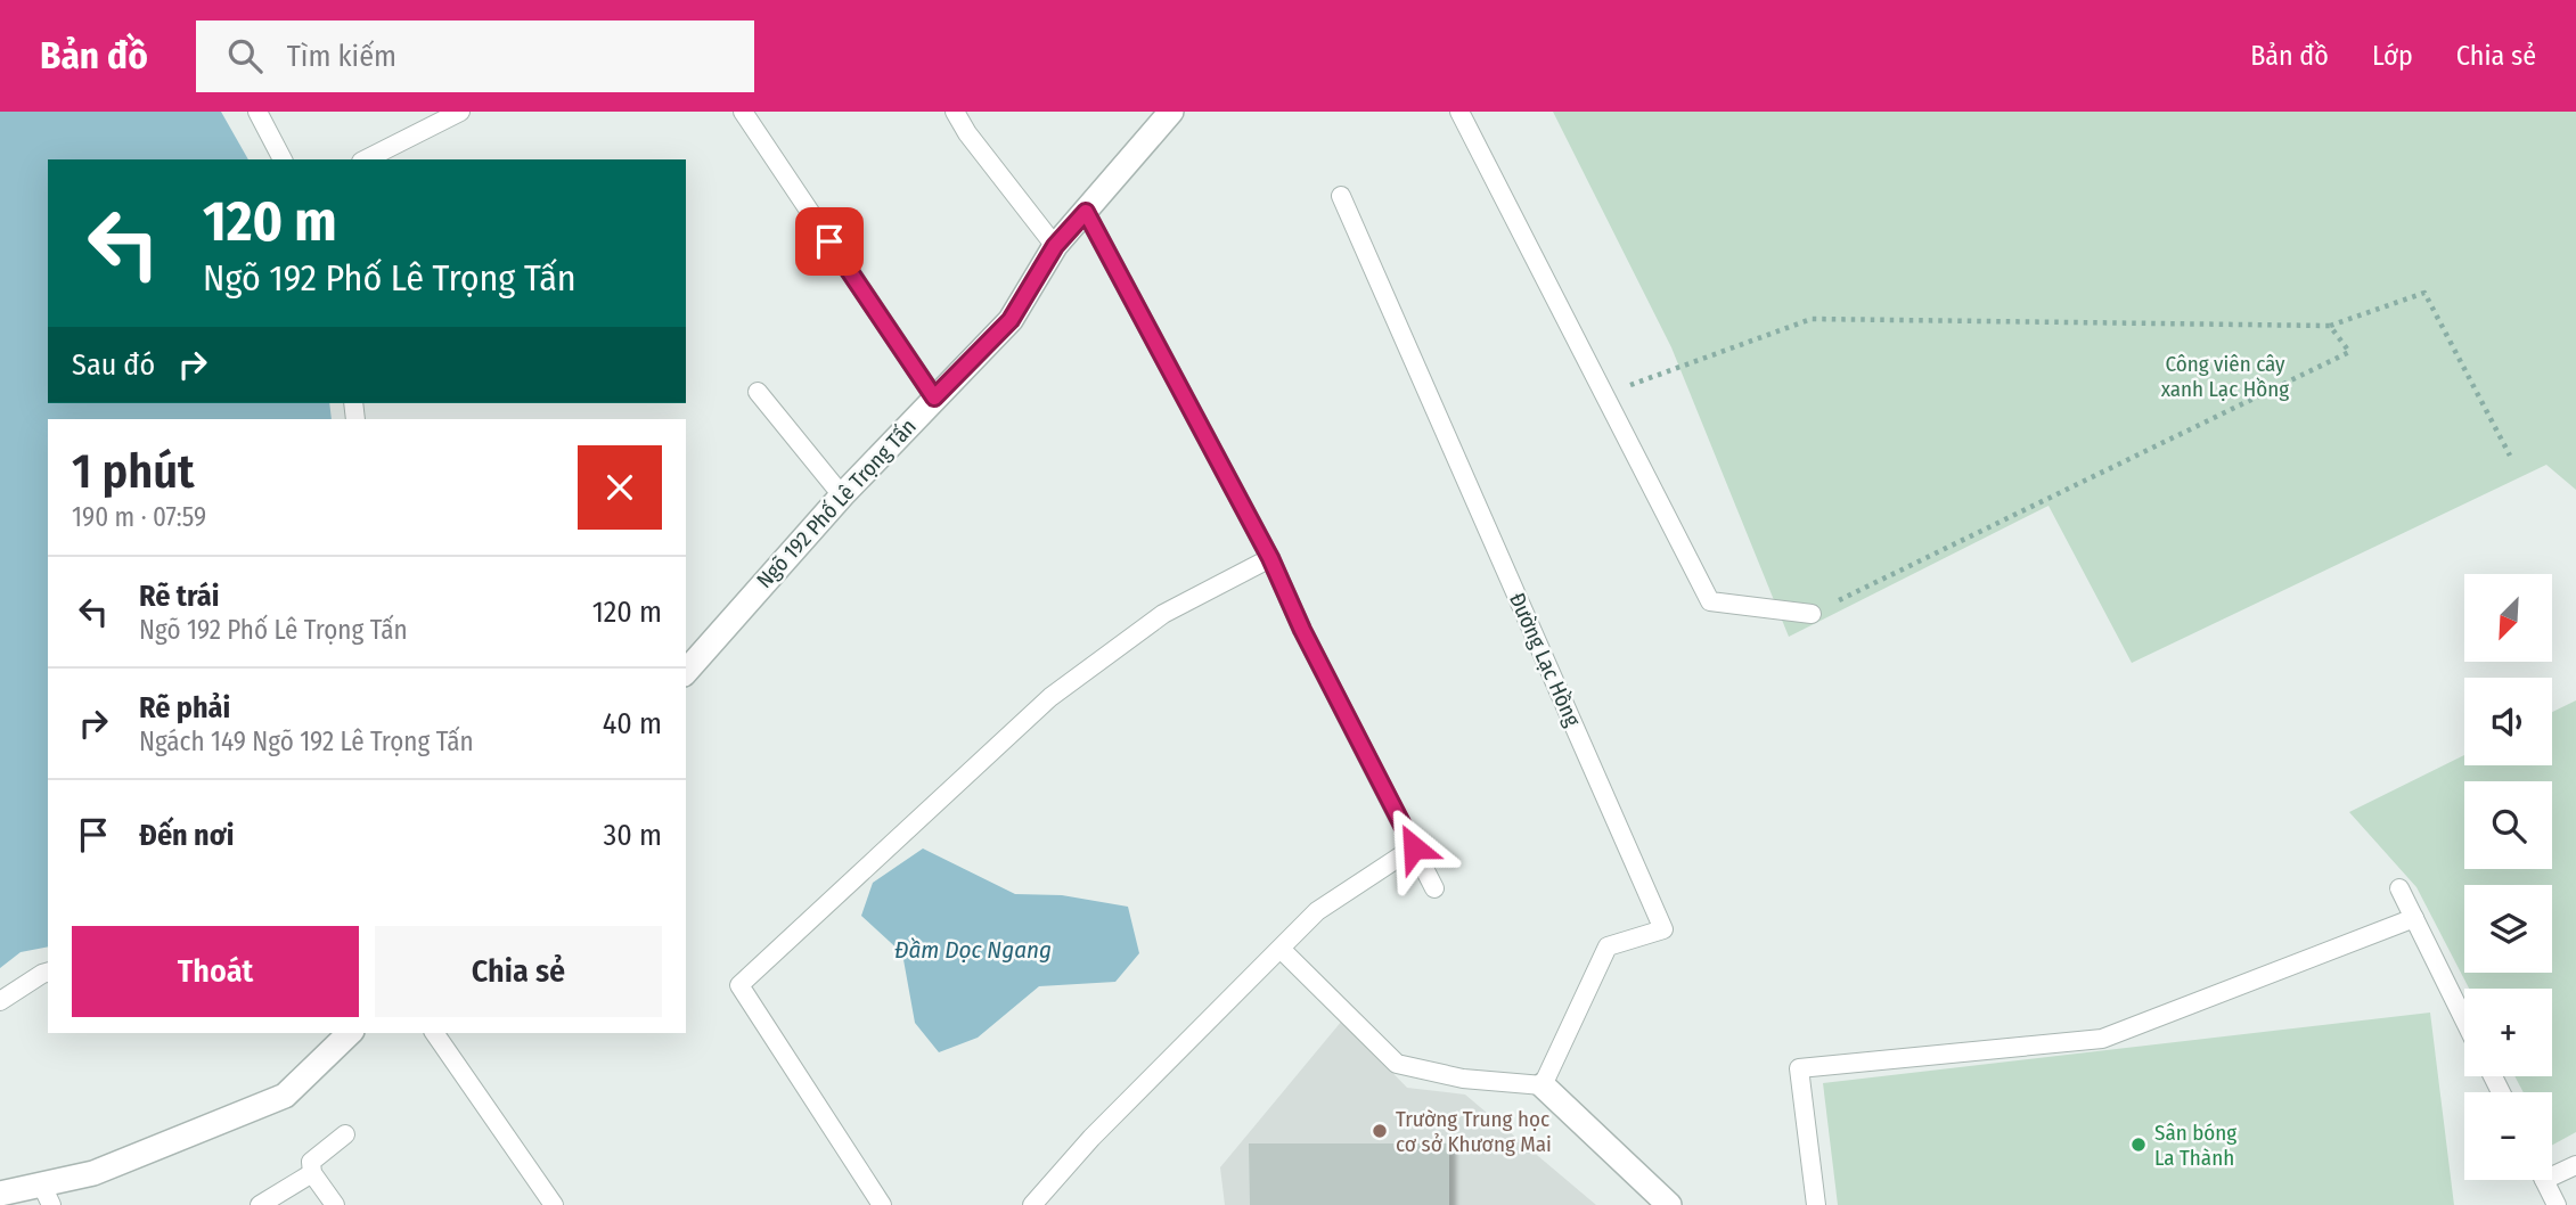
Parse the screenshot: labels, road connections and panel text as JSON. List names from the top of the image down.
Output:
{
  "streets": {
    "street": ["Ngõ 192 Phố Lê Trọng Tấn"],
    "lane": ["Đường Lạc Hồng"]
  },
  "water": ["Đầm Dọc Ngang"],
  "parks": ["Công viên cây xanh Lạc Hồng"],
  "places": ["Trường Trung học cơ sở Khương Mai", "Sân bóng La Thành"],
  "north": "bottom left",
  "page": {
    "header": "Bản đồ",
    "search": "Tìm kiếm",
    "nav": ["Bản đồ", "Lớp", "Chia sẻ"],
    "turn": ["120 m", "Ngõ 192 Phố Lê Trọng Tấn"],
    "then": "Sau đó",
    "heading": ["1 phút", "190 m · 07:59"],
    "list": [
      {
        "name": "Rẽ trái",
        "note": "Ngõ 192 Phố Lê Trọng Tấn",
        "value": "120 m"
      },
      {
        "name": "Rẽ phải",
        "note": "Ngách 149 Ngõ 192 Lê Trọng Tấn",
        "value": "40 m"
      },
      {
        "name": "Đến nơi",
        "value": "30 m"
      }
    ],
    "map_buttons": ["+", "−"],
    "buttons": ["Thoát", "Chia sẻ"]
  }
}
